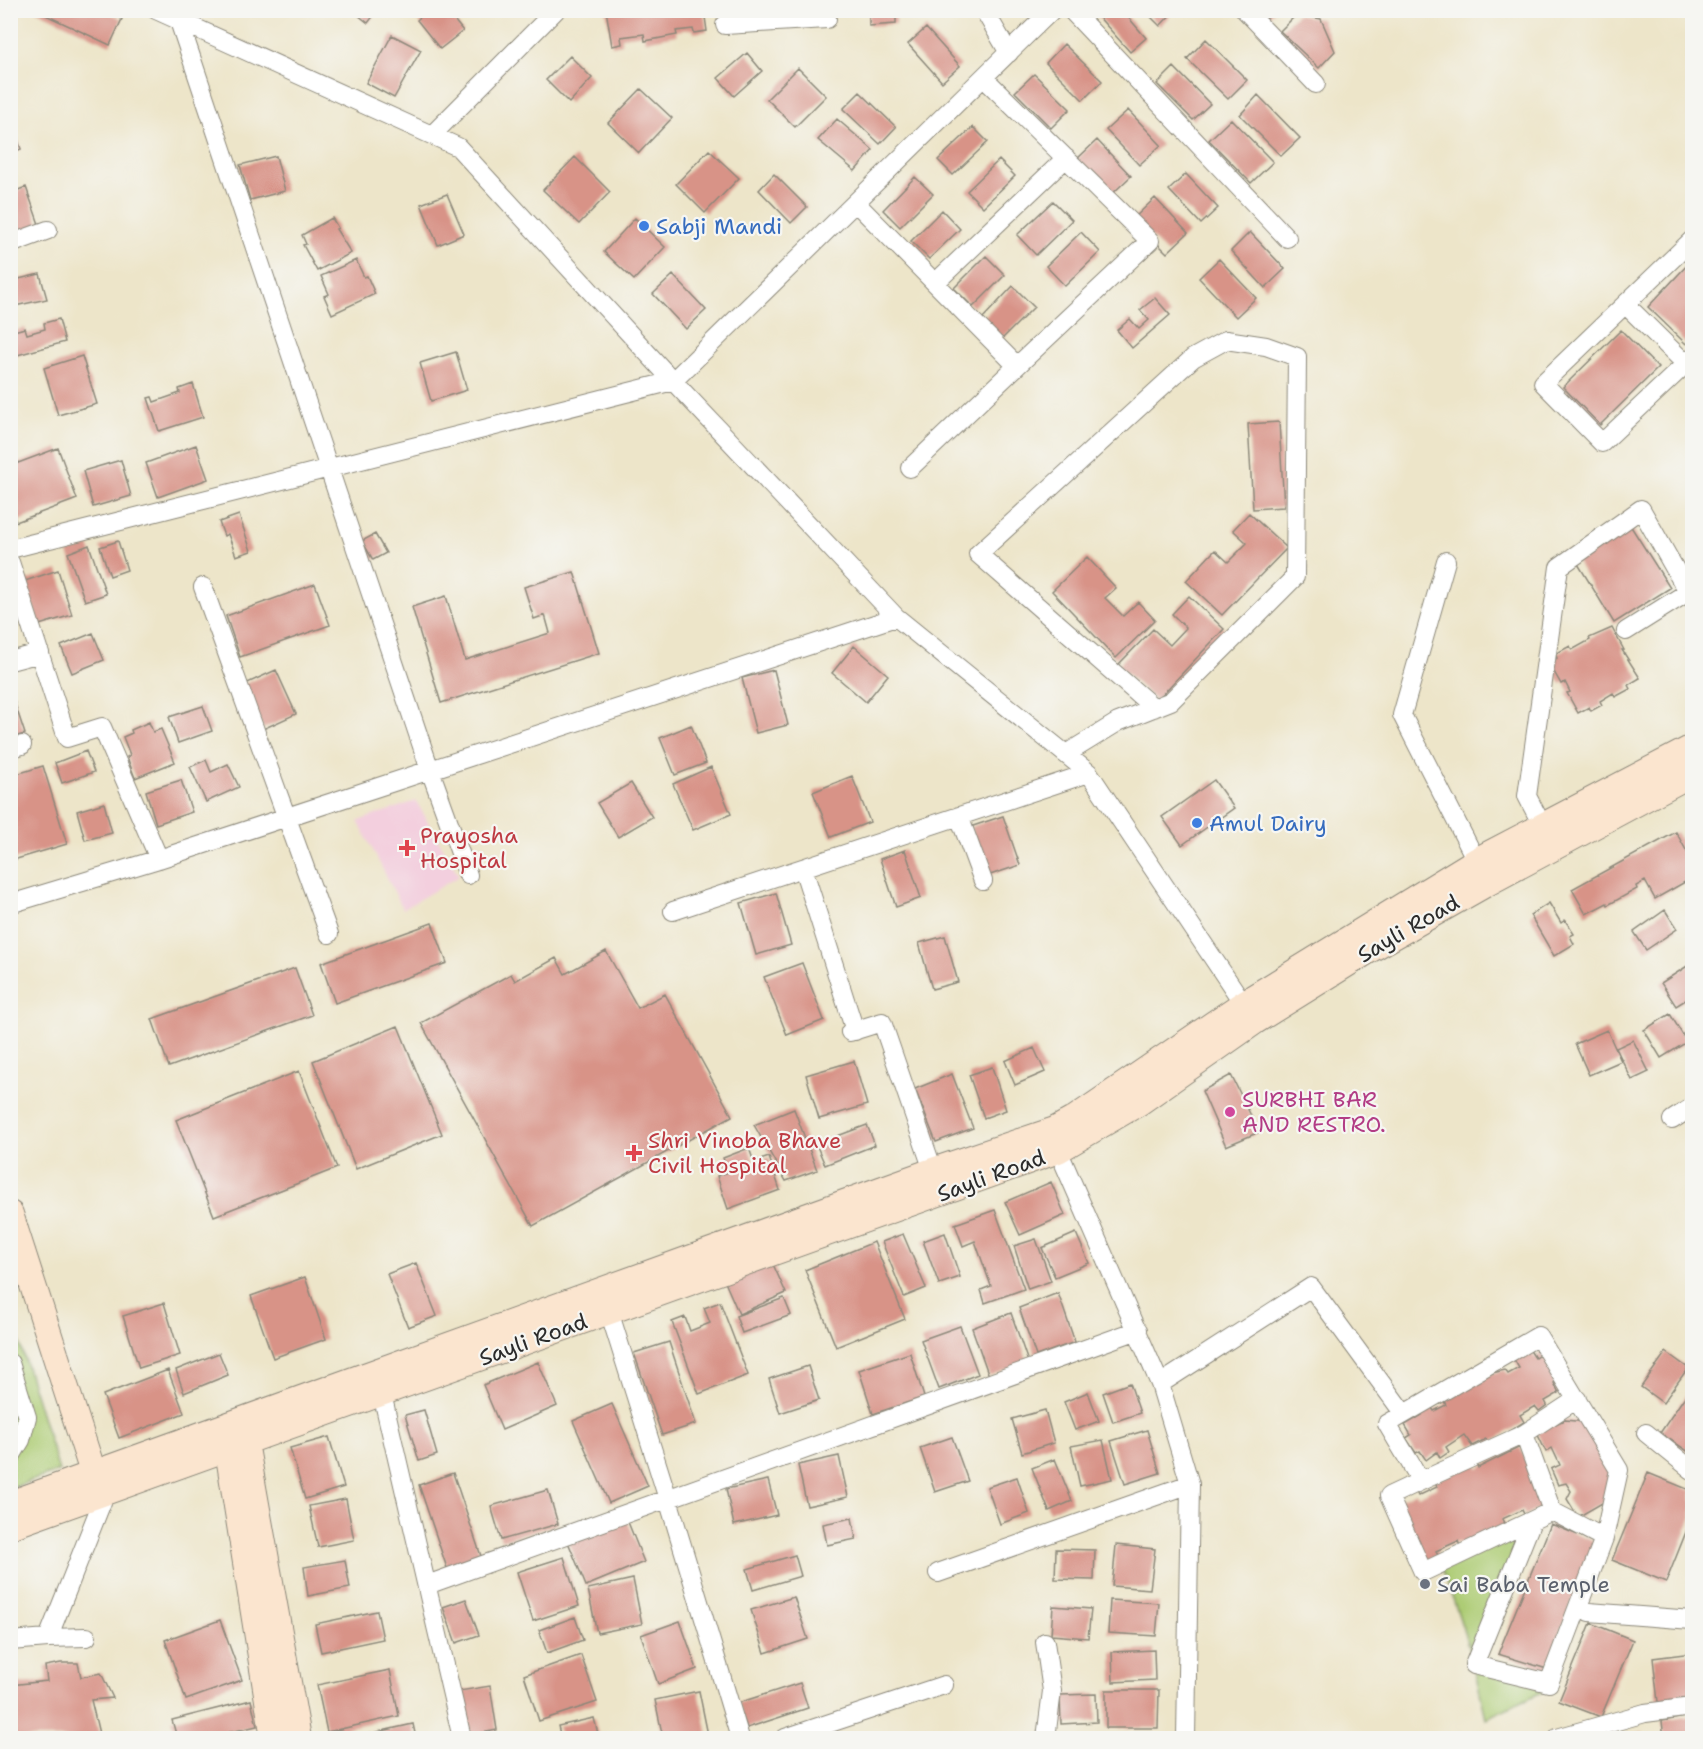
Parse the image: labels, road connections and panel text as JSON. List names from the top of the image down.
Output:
{
  "streets": {
    "main road": ["Sayli Road"]
  },
  "places": {
    "other": [
      "Sabji Mandi",
      "Amul Dairy",
      "SURBHI BAR AND RESTRO.",
      "Sai Baba Temple"
    ],
    "health": ["Prayosha Hospital", "Shri Vinoba Bhave Civil Hospital"]
  }
}
